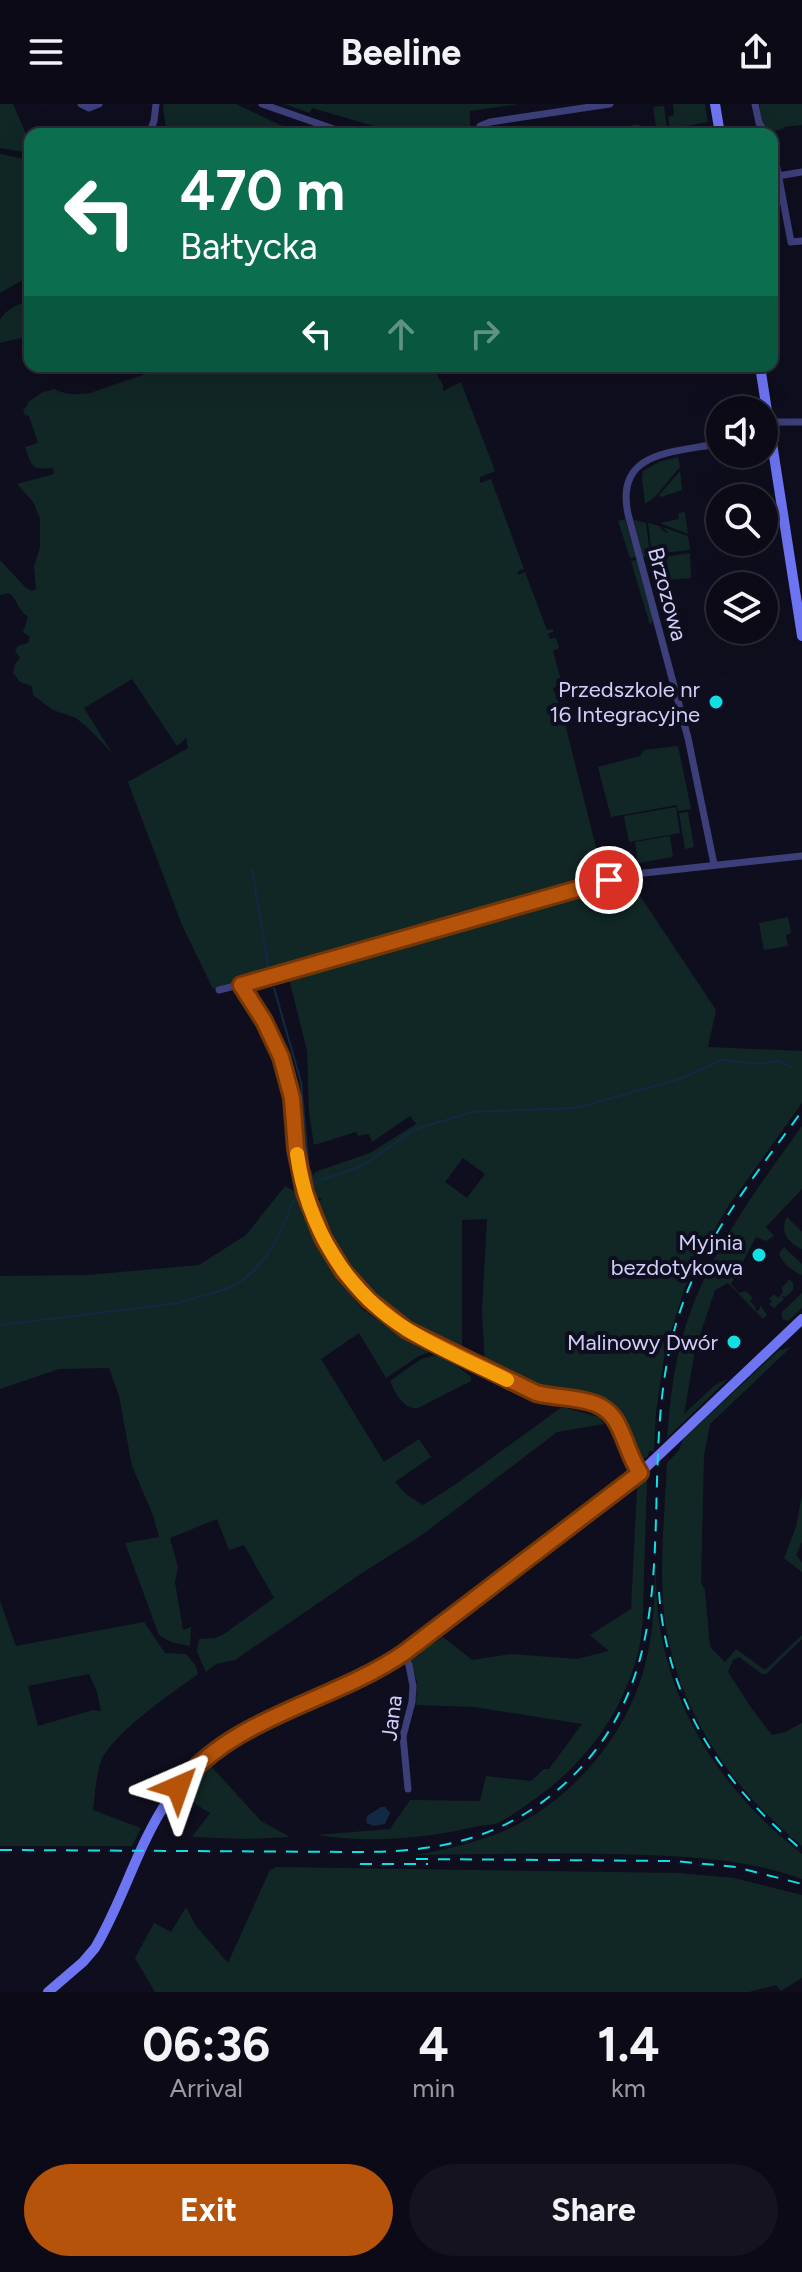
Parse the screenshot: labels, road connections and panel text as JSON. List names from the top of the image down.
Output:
{
  "streets": {
    "street": ["Brzozowa", "Jana"]
  },
  "places": ["Przedszkole nr 16 Integracyjne", "Myjnia bezdotykowa", "Malinowy Dwór"],
  "page": {
    "header": "Beeline",
    "turn": ["470 m", "Bałtycka"],
    "eta": [
      "06:36",
      "Arrival",
      "4",
      "min",
      "1.4",
      "km"
    ],
    "buttons": ["Exit", "Share"]
  }
}
